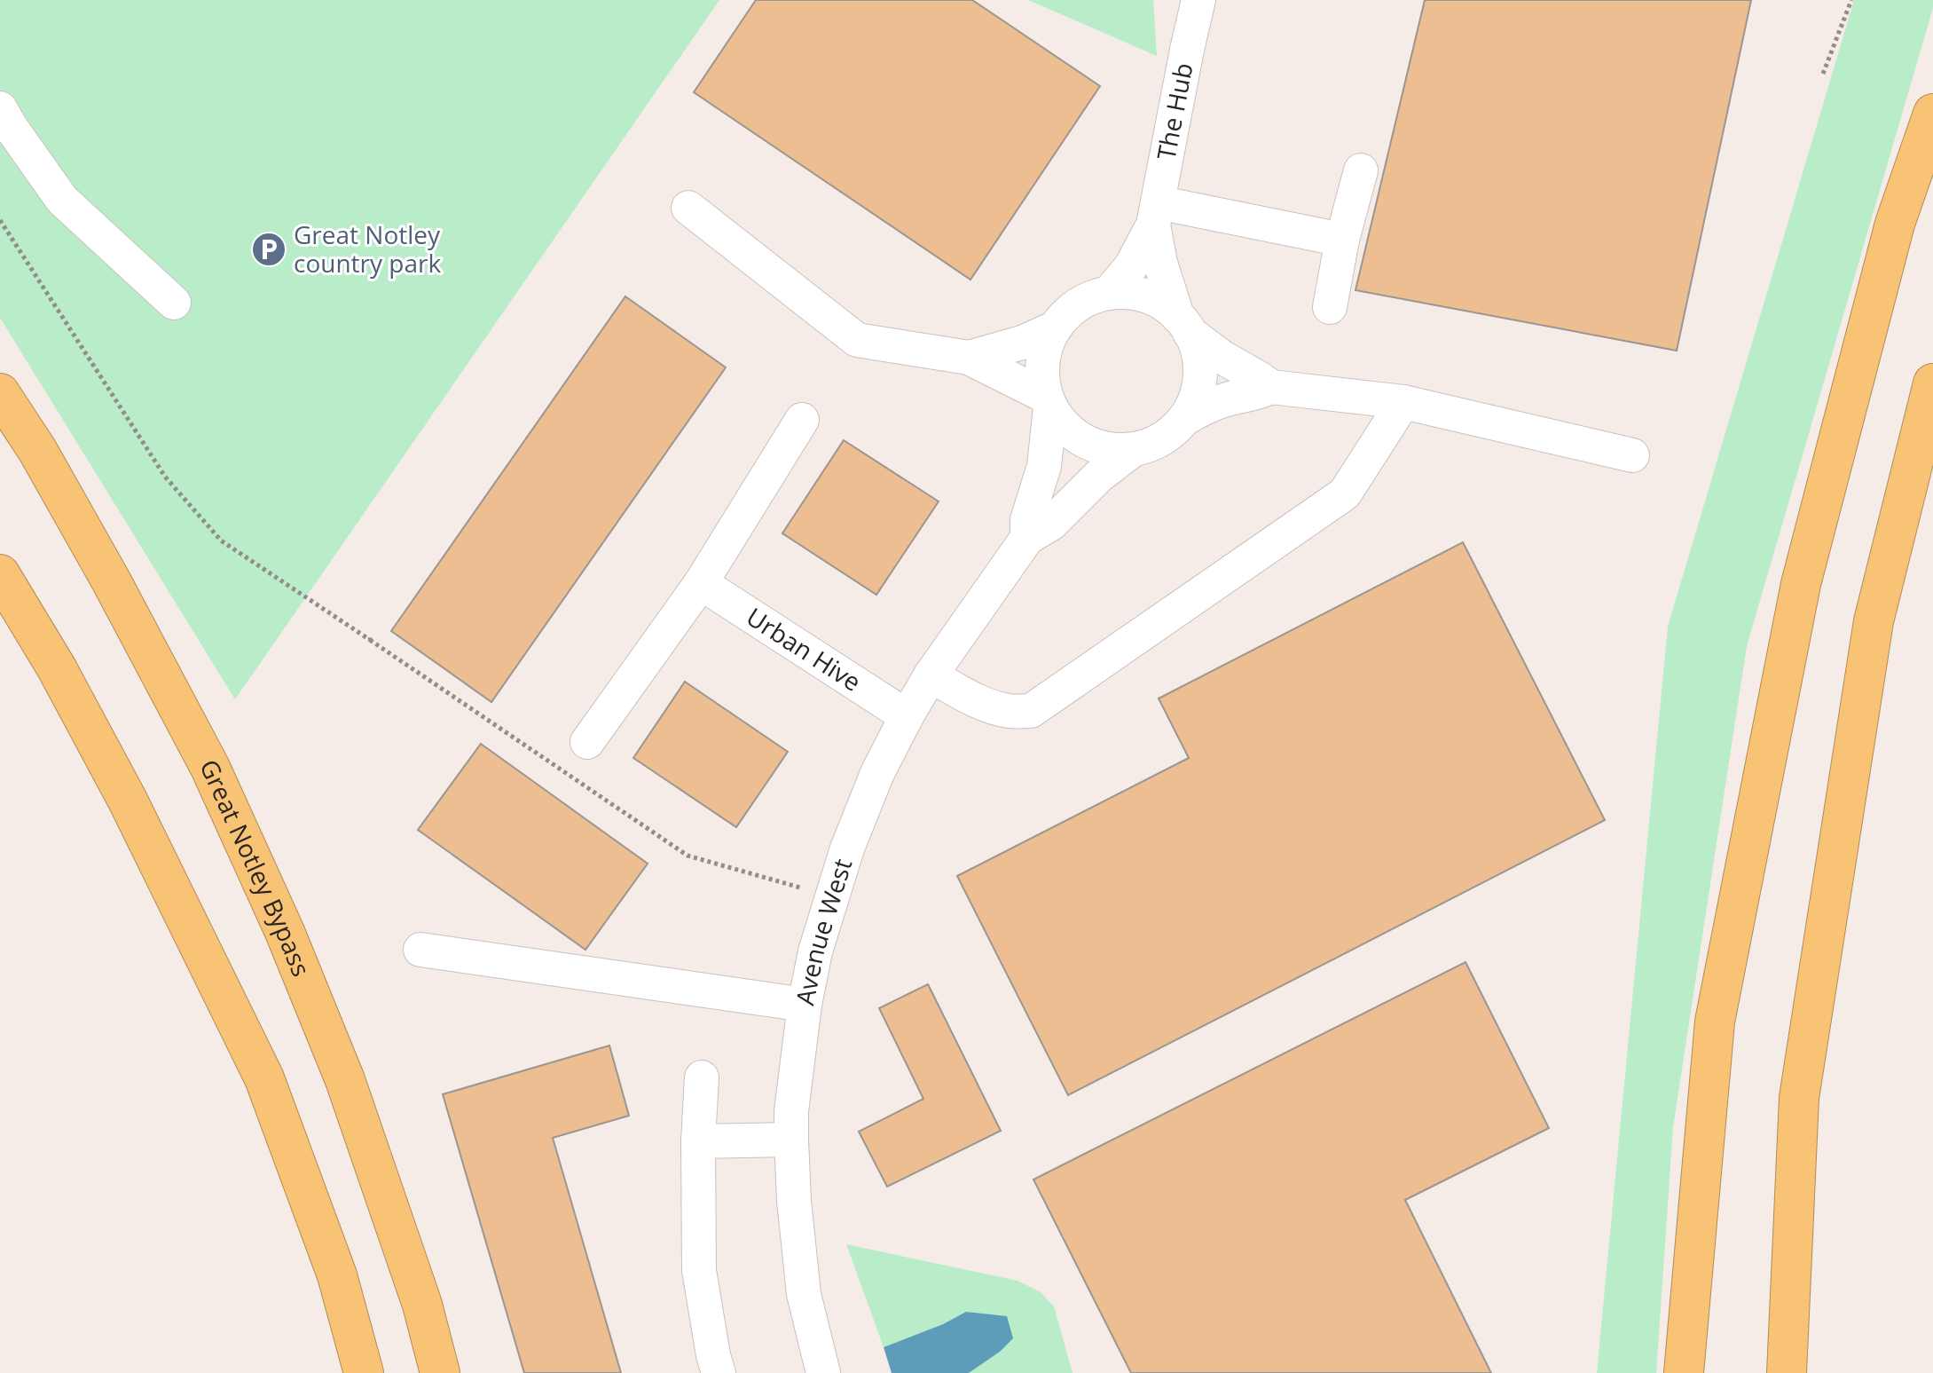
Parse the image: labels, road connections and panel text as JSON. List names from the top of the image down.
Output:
{
  "streets": {
    "highway": ["Great Notley Bypass"],
    "street": ["The Hub", "Urban Hive", "Avenue West"]
  },
  "crossings": [
    ["The Hub", "Avenue West"],
    ["Urban Hive", "Avenue West"]
  ],
  "places": {
    "parking": ["Great Notley country park"]
  }
}
